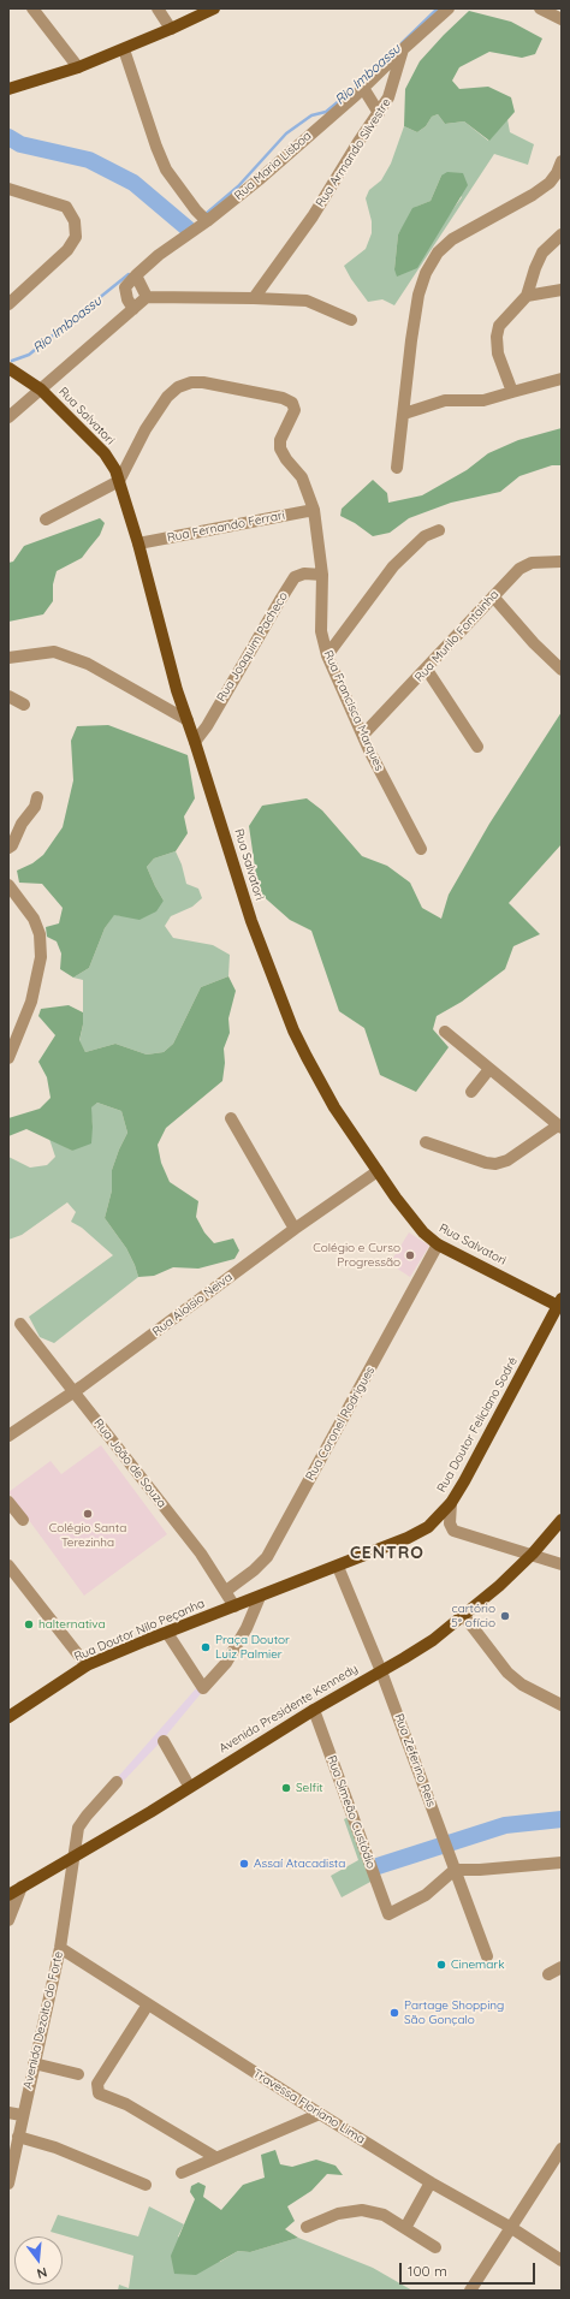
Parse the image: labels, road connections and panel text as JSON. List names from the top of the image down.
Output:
{
  "streets": {
    "main road": [
      "Rua Salvatori",
      "Rua Doutor Feliciano Sodré",
      "Rua Doutor Nilo Peçanha",
      "Avenida Presidente Kennedy"
    ],
    "street": [
      "Rua Armando Silvestre",
      "Rua Maria Lisboa",
      "Rua Fernando Ferrari",
      "Rua Murilo Fontainha",
      "Rua Joaquim Pacheco",
      "Rua Francisca Marques",
      "Rua Aloisio Neiva",
      "Rua Coronel Rodrigues",
      "Rua João de Souza",
      "Rua Zeferino Reis",
      "Rua Simeão Custódio",
      "Avenida Dezoito do Forte",
      "Travessa Floriano Lima"
    ]
  },
  "crossings": [
    ["Rua Armando Silvestre", "Rua Maria Lisboa"],
    ["Rua Salvatori", "Rua Fernando Ferrari"],
    ["Rua Salvatori", "Rua Joaquim Pacheco"],
    ["Rua Salvatori", "Rua Francisca Marques"],
    ["Rua Salvatori", "Rua Aloisio Neiva"],
    ["Rua Salvatori", "Rua Coronel Rodrigues"],
    ["Rua Salvatori", "Rua Doutor Feliciano Sodré"],
    ["Rua Fernando Ferrari", "Rua Francisca Marques"],
    ["Rua Murilo Fontainha", "Rua Francisca Marques"],
    ["Rua Joaquim Pacheco", "Rua Francisca Marques"],
    ["Rua Aloisio Neiva", "Rua João de Souza"],
    ["Rua Coronel Rodrigues", "Rua João de Souza"],
    ["Rua Doutor Feliciano Sodré", "Rua João de Souza"],
    ["Rua Doutor Feliciano Sodré", "Rua Doutor Nilo Peçanha"],
    ["Rua Doutor Feliciano Sodré", "Rua Zeferino Reis"],
    ["Rua João de Souza", "Rua Doutor Nilo Peçanha"],
    ["Avenida Presidente Kennedy", "Rua Zeferino Reis"],
    ["Avenida Presidente Kennedy", "Rua Simeão Custódio"],
    ["Avenida Presidente Kennedy", "Avenida Dezoito do Forte"],
    ["Rua Zeferino Reis", "Rua Simeão Custódio"],
    ["Avenida Dezoito do Forte", "Travessa Floriano Lima"]
  ],
  "districts": ["CENTRO"],
  "water": ["Rio Imboassu"],
  "places": [
    "Colégio e Curso Progressão",
    "Colégio Santa Terezinha",
    "cartório 5° ofício",
    "halternativa",
    "Praça Doutor Luiz Palmier",
    "Selfit",
    "Assaí Atacadista",
    "Cinemark",
    "Partage Shopping São Gonçalo"
  ],
  "scale_bar": "100 m",
  "north": "bottom"
}
